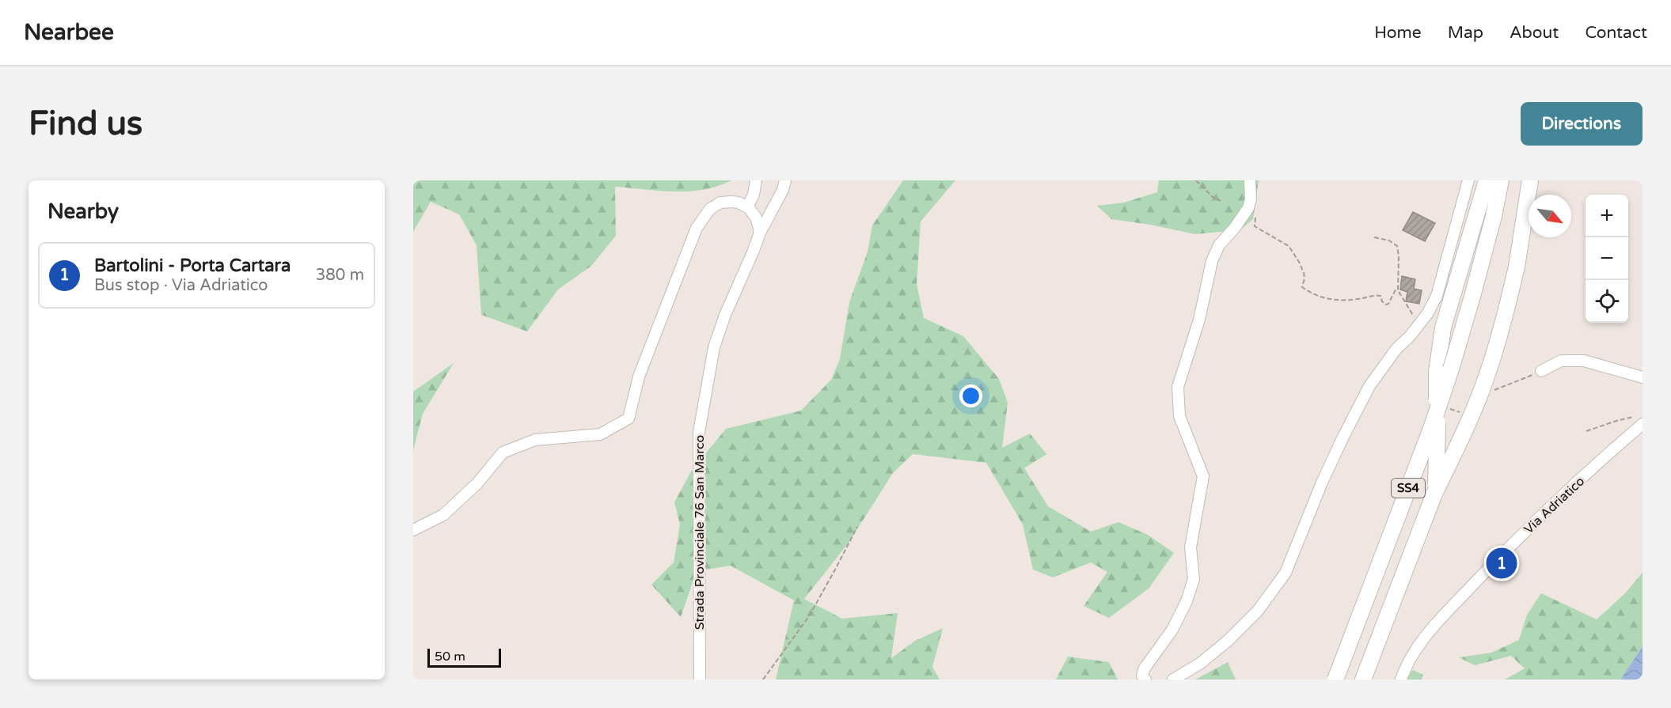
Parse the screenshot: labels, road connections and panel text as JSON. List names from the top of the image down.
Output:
{
  "streets": {
    "highway": ["SS4"],
    "street": ["Via Adriatico", "Strada Provinciale 76 San Marco"]
  },
  "scale_bar": "50 m",
  "north": "bottom right",
  "page": {
    "header": "Nearbee",
    "nav": [
      "Home",
      "Map",
      "About",
      "Contact"
    ],
    "buttons": "Directions",
    "title": "Find us",
    "heading": "Nearby",
    "map_buttons": ["+", "−"],
    "list": [
      {
        "mark": "1",
        "name": "Bartolini - Porta Cartara",
        "note": "Bus stop · Via Adriatico",
        "value": "380 m"
      }
    ],
    "pins": "1",
    "scale": "50 m"
  }
}
